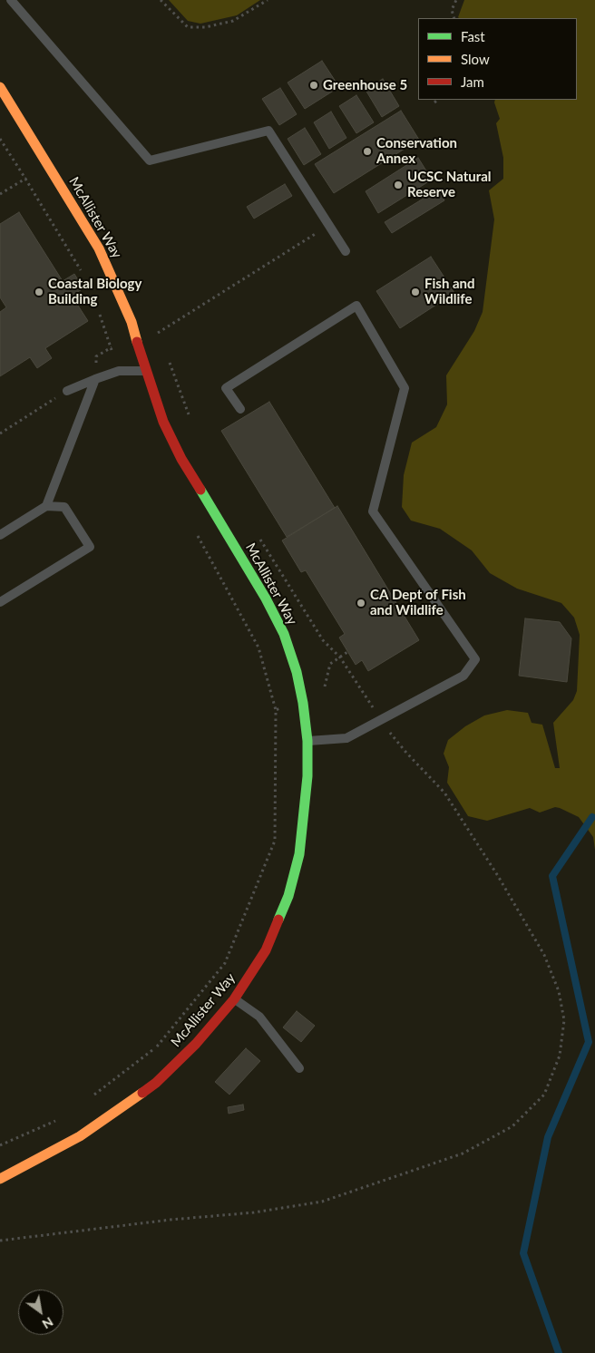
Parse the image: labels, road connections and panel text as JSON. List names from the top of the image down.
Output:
{
  "streets": {
    "street": ["McAllister Way"]
  },
  "places": [
    "Greenhouse 5",
    "Conservation Annex",
    "UCSC Natural Reserve",
    "Coastal Biology Building",
    "Fish and Wildlife",
    "CA Dept of Fish and Wildlife"
  ],
  "legend": ["Fast", "Slow", "Jam"],
  "north": "bottom right"
}
